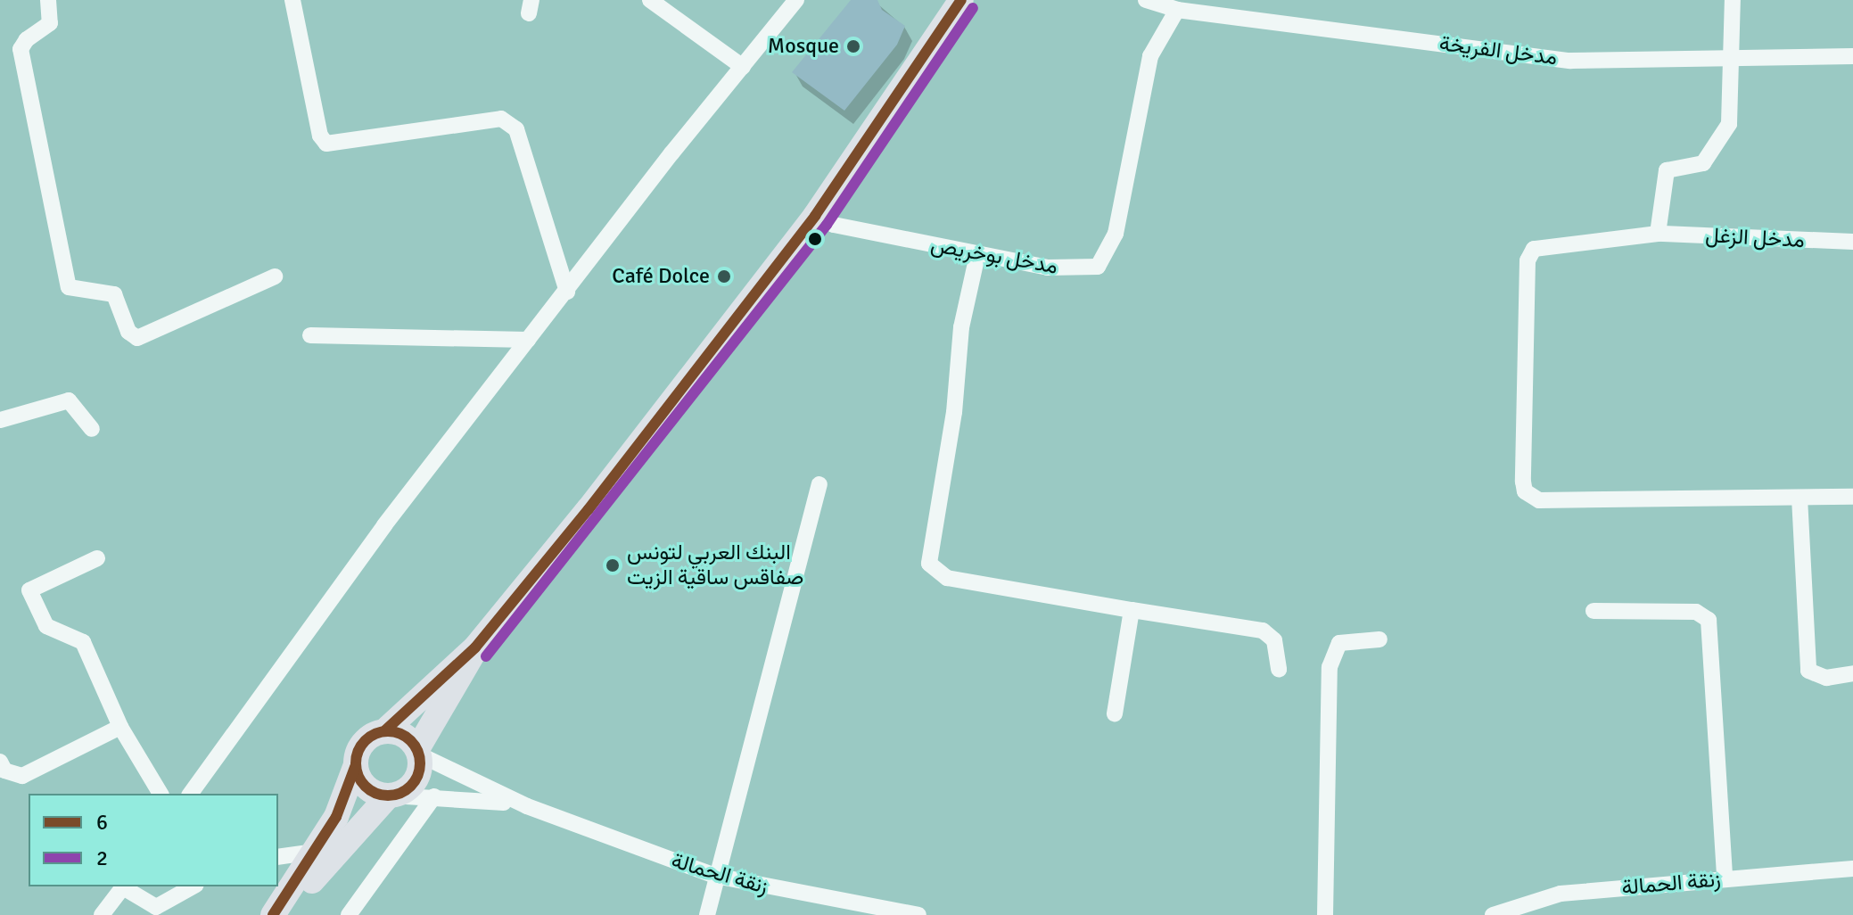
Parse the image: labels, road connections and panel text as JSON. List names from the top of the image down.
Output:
{
  "streets": {
    "street": [
      "مدخل الفريخة",
      "مدخل الزغل",
      "مدخل بوخريص",
      "زنقة الحمالة"
    ]
  },
  "crossings": [
    ["مدخل الفريخة", "مدخل بوخريص"]
  ],
  "places": ["Mosque", "Café Dolce", "البنك العربي لتونس صفاقس ساقية الزيت"],
  "lines": ["transit line 6", "transit line 2"],
  "legend": ["6", "2"]
}
